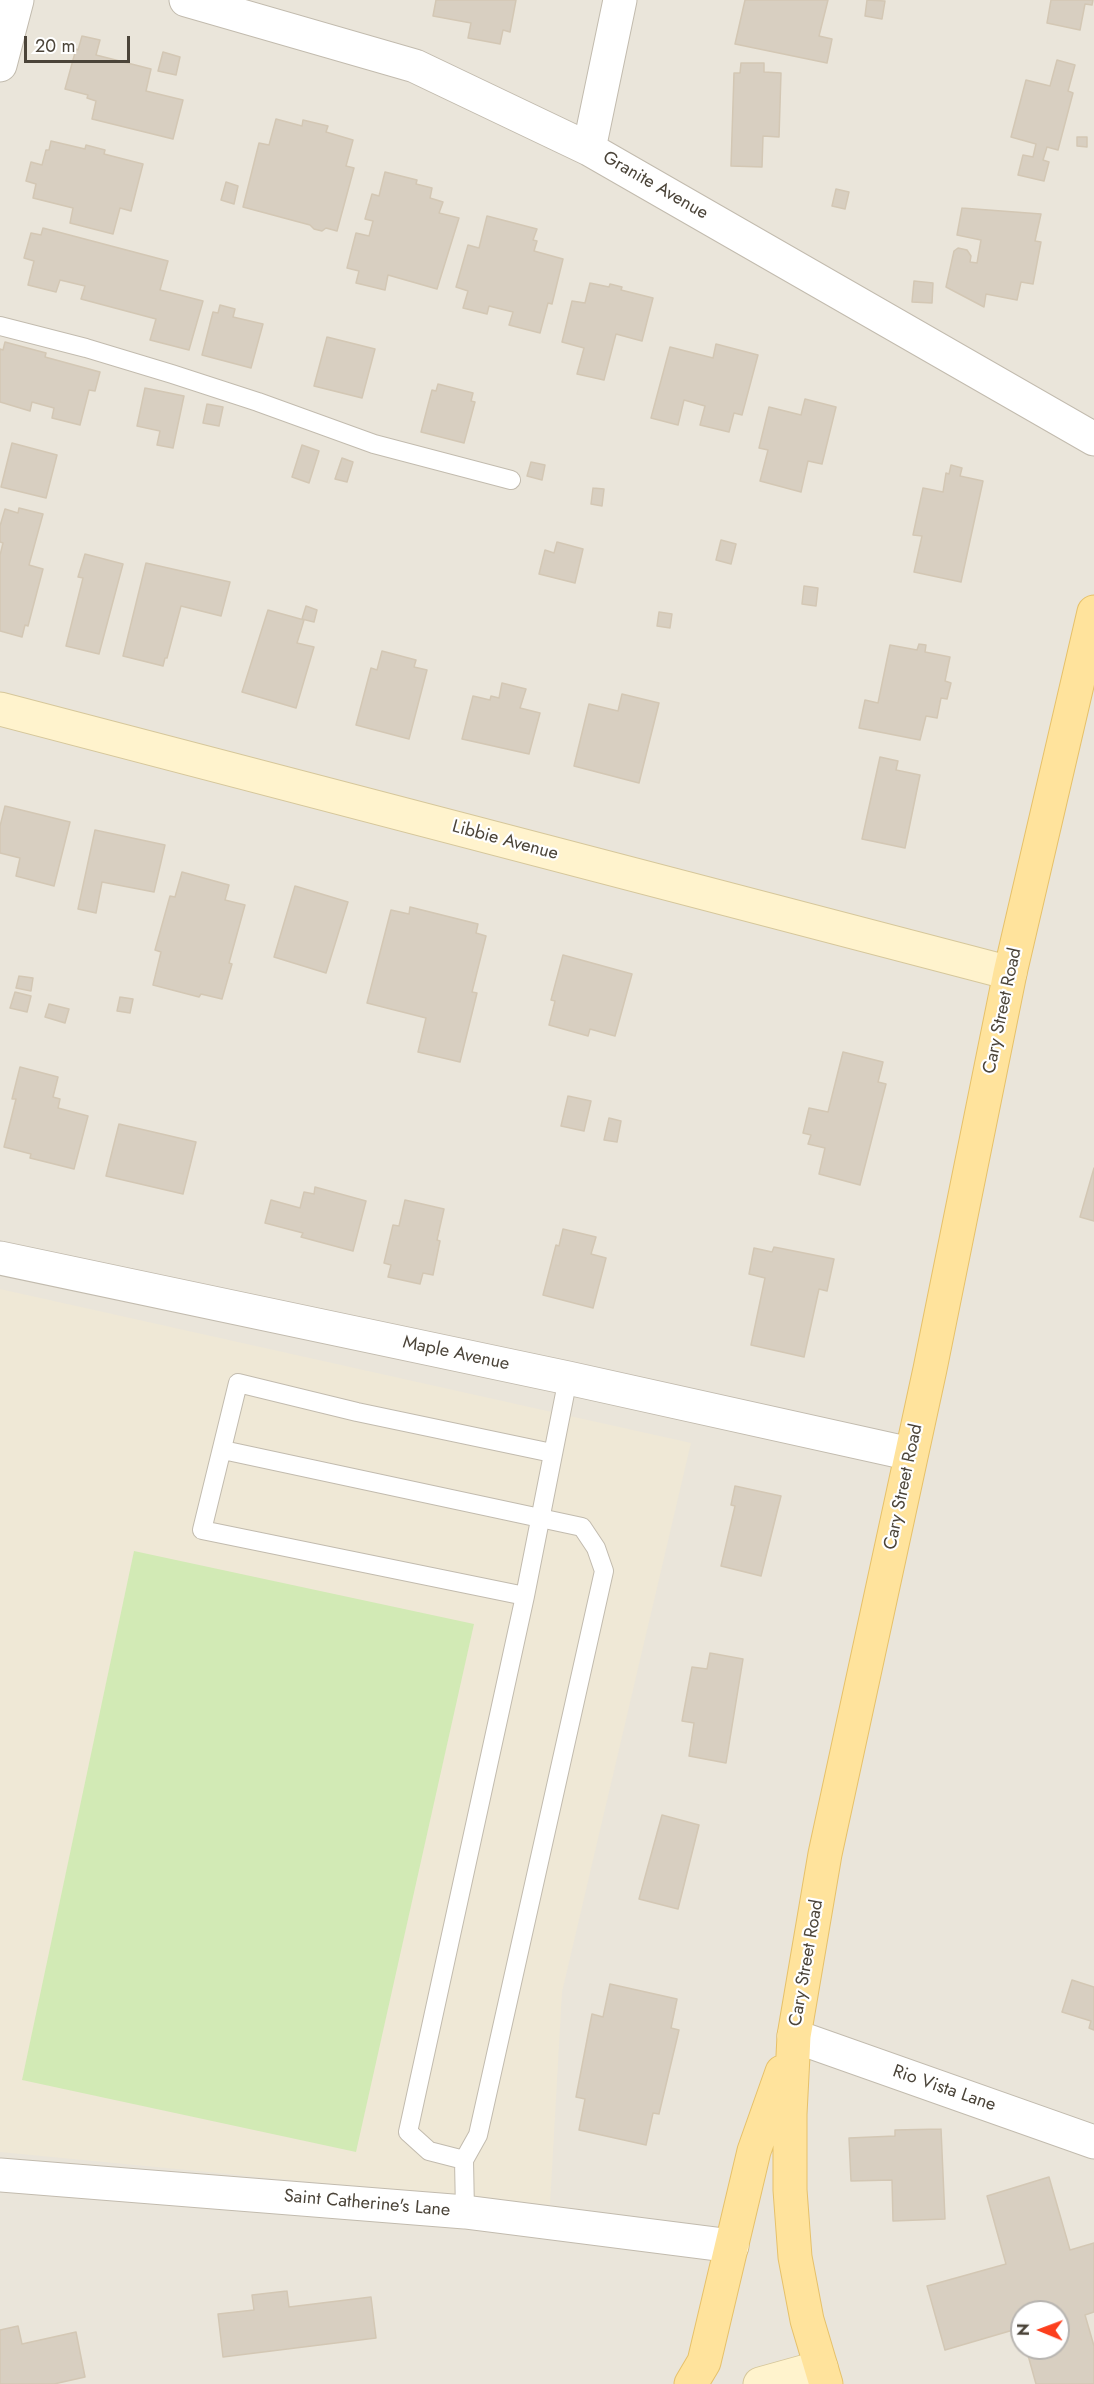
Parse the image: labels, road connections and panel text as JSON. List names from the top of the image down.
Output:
{
  "streets": {
    "main road": ["Libbie Avenue", "Cary Street Road"],
    "street": [
      "Granite Avenue",
      "Maple Avenue",
      "Rio Vista Lane",
      "Saint Catherine's Lane"
    ]
  },
  "crossings": [
    ["Libbie Avenue", "Cary Street Road"],
    ["Cary Street Road", "Maple Avenue"],
    ["Cary Street Road", "Rio Vista Lane"]
  ],
  "scale_bar": "20 m",
  "north": "left"
}
